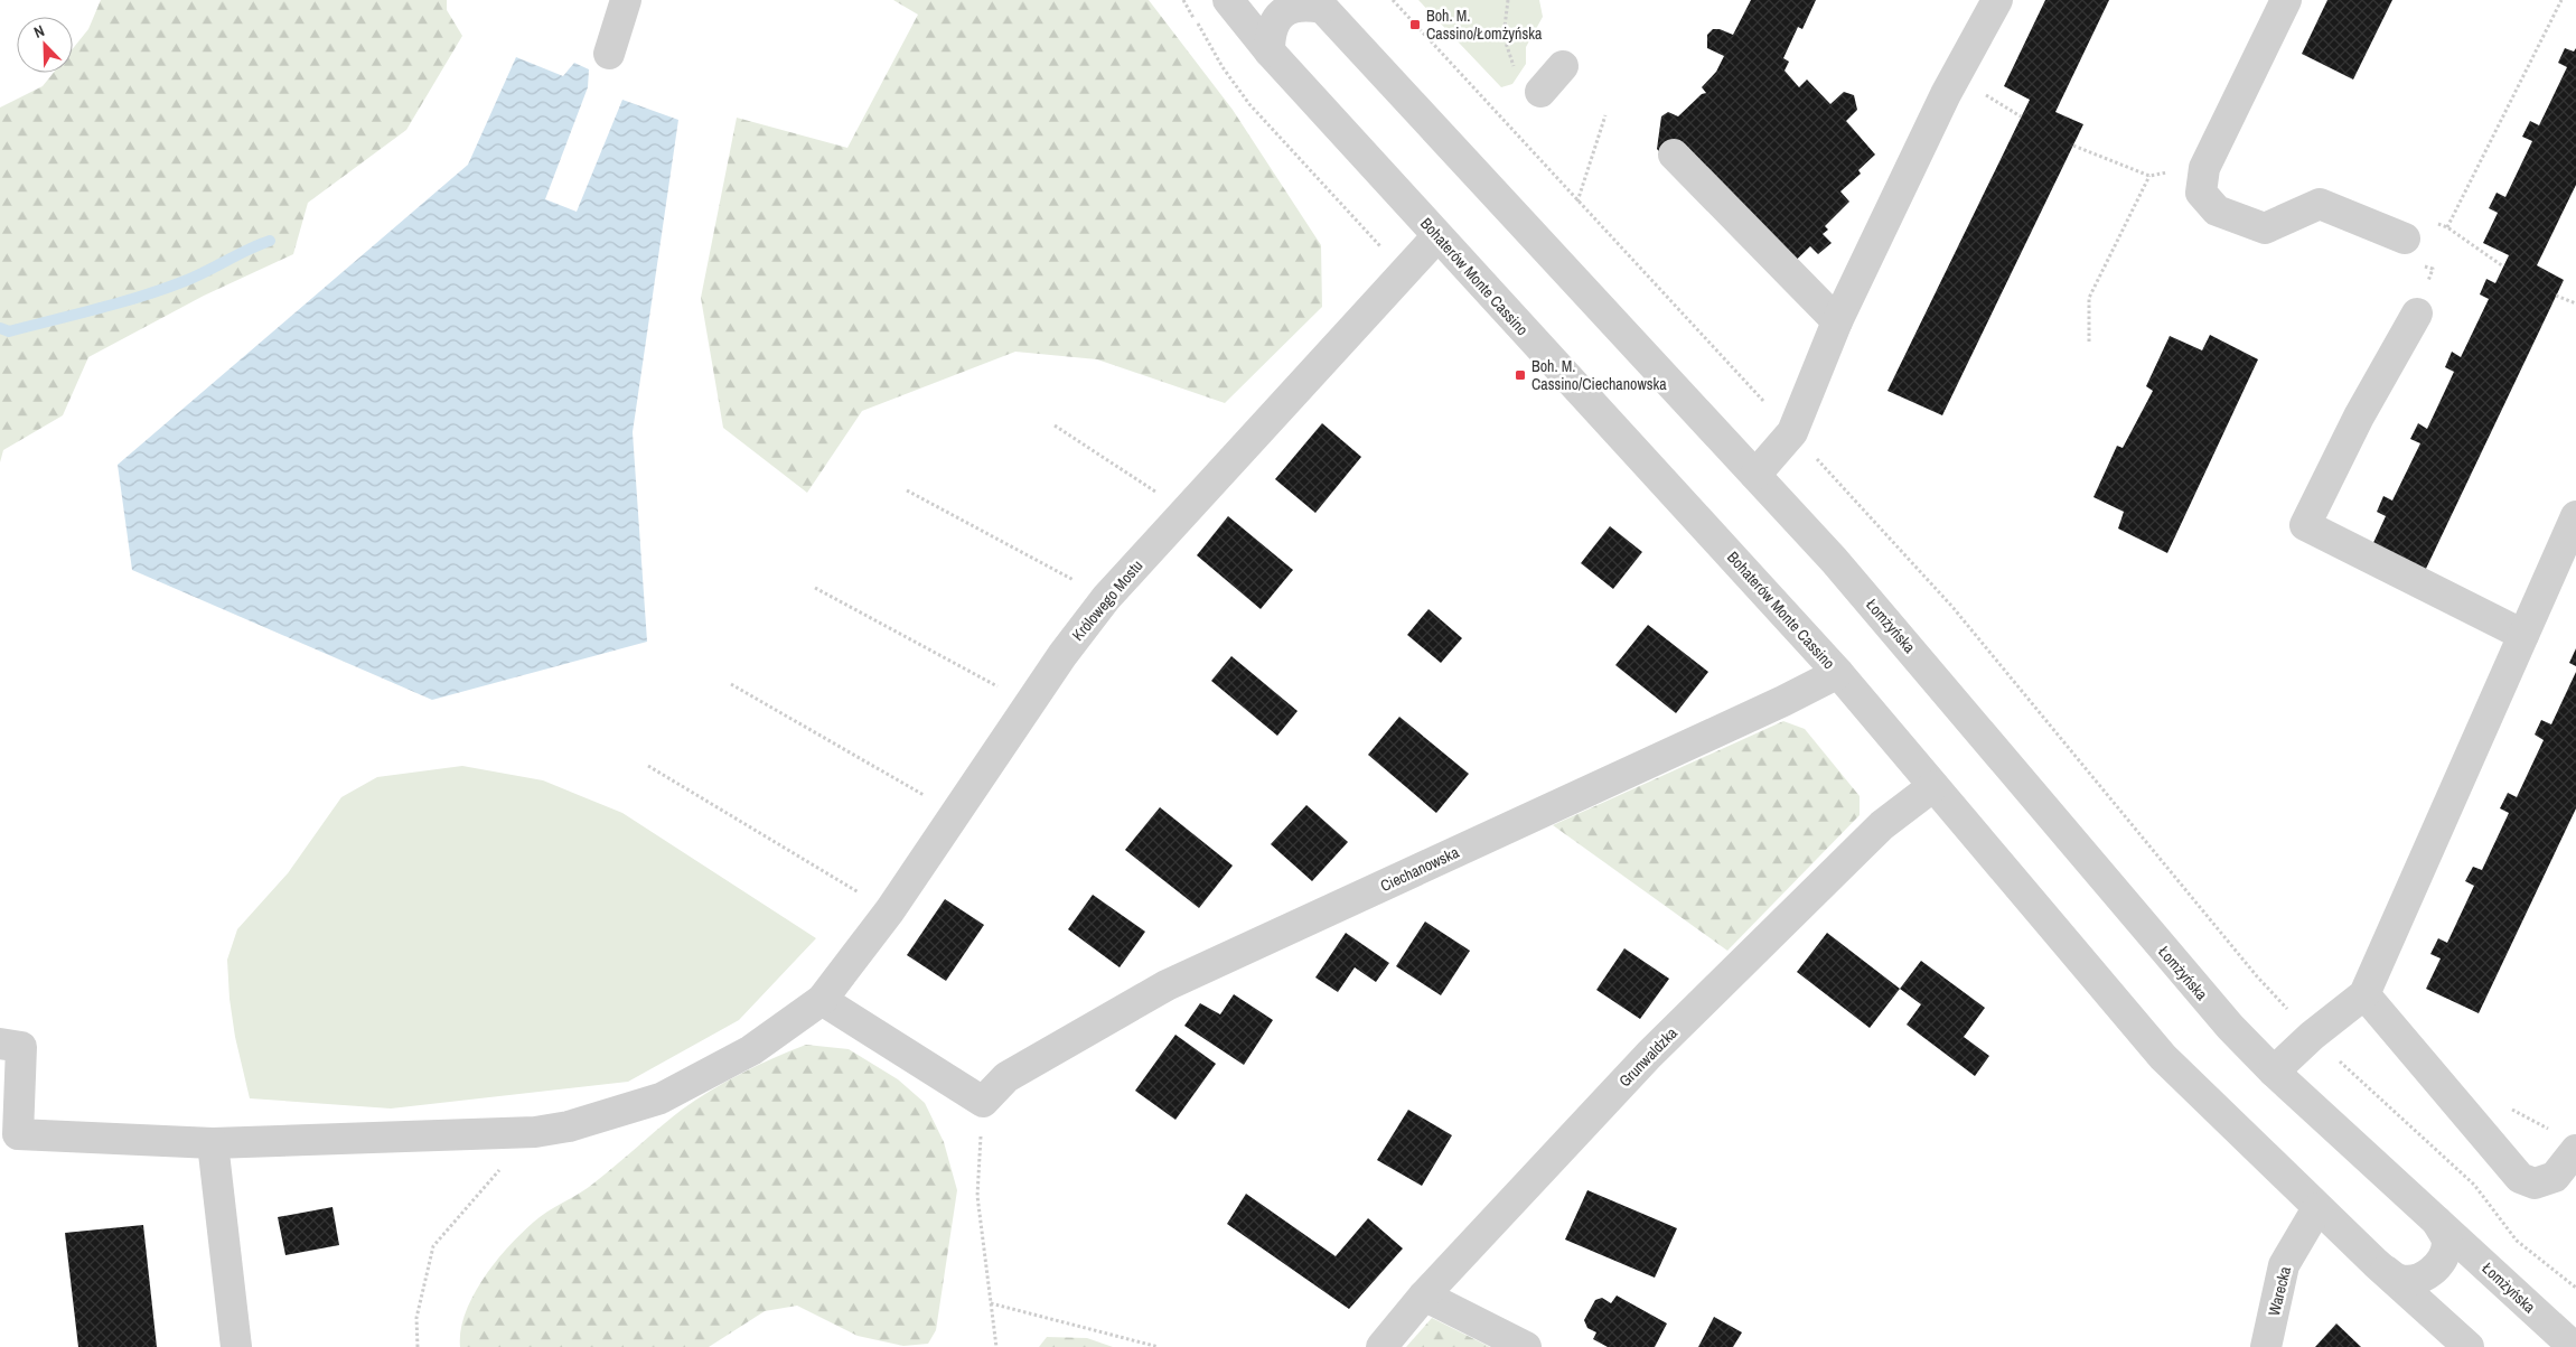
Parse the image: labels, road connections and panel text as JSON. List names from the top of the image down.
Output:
{
  "streets": {
    "street": [
      "Bohaterów Monte Cassino",
      "Królowego Mostu",
      "Łomżyńska",
      "Ciechanowska",
      "Grunwaldzka",
      "Warecka"
    ]
  },
  "crossings": [
    ["Bohaterów Monte Cassino", "Królowego Mostu"],
    ["Bohaterów Monte Cassino", "Ciechanowska"]
  ],
  "places": {
    "transit": ["Boh. M. Cassino/Łomżyńska", "Boh. M. Cassino/Ciechanowska"]
  },
  "north": "top left"
}
